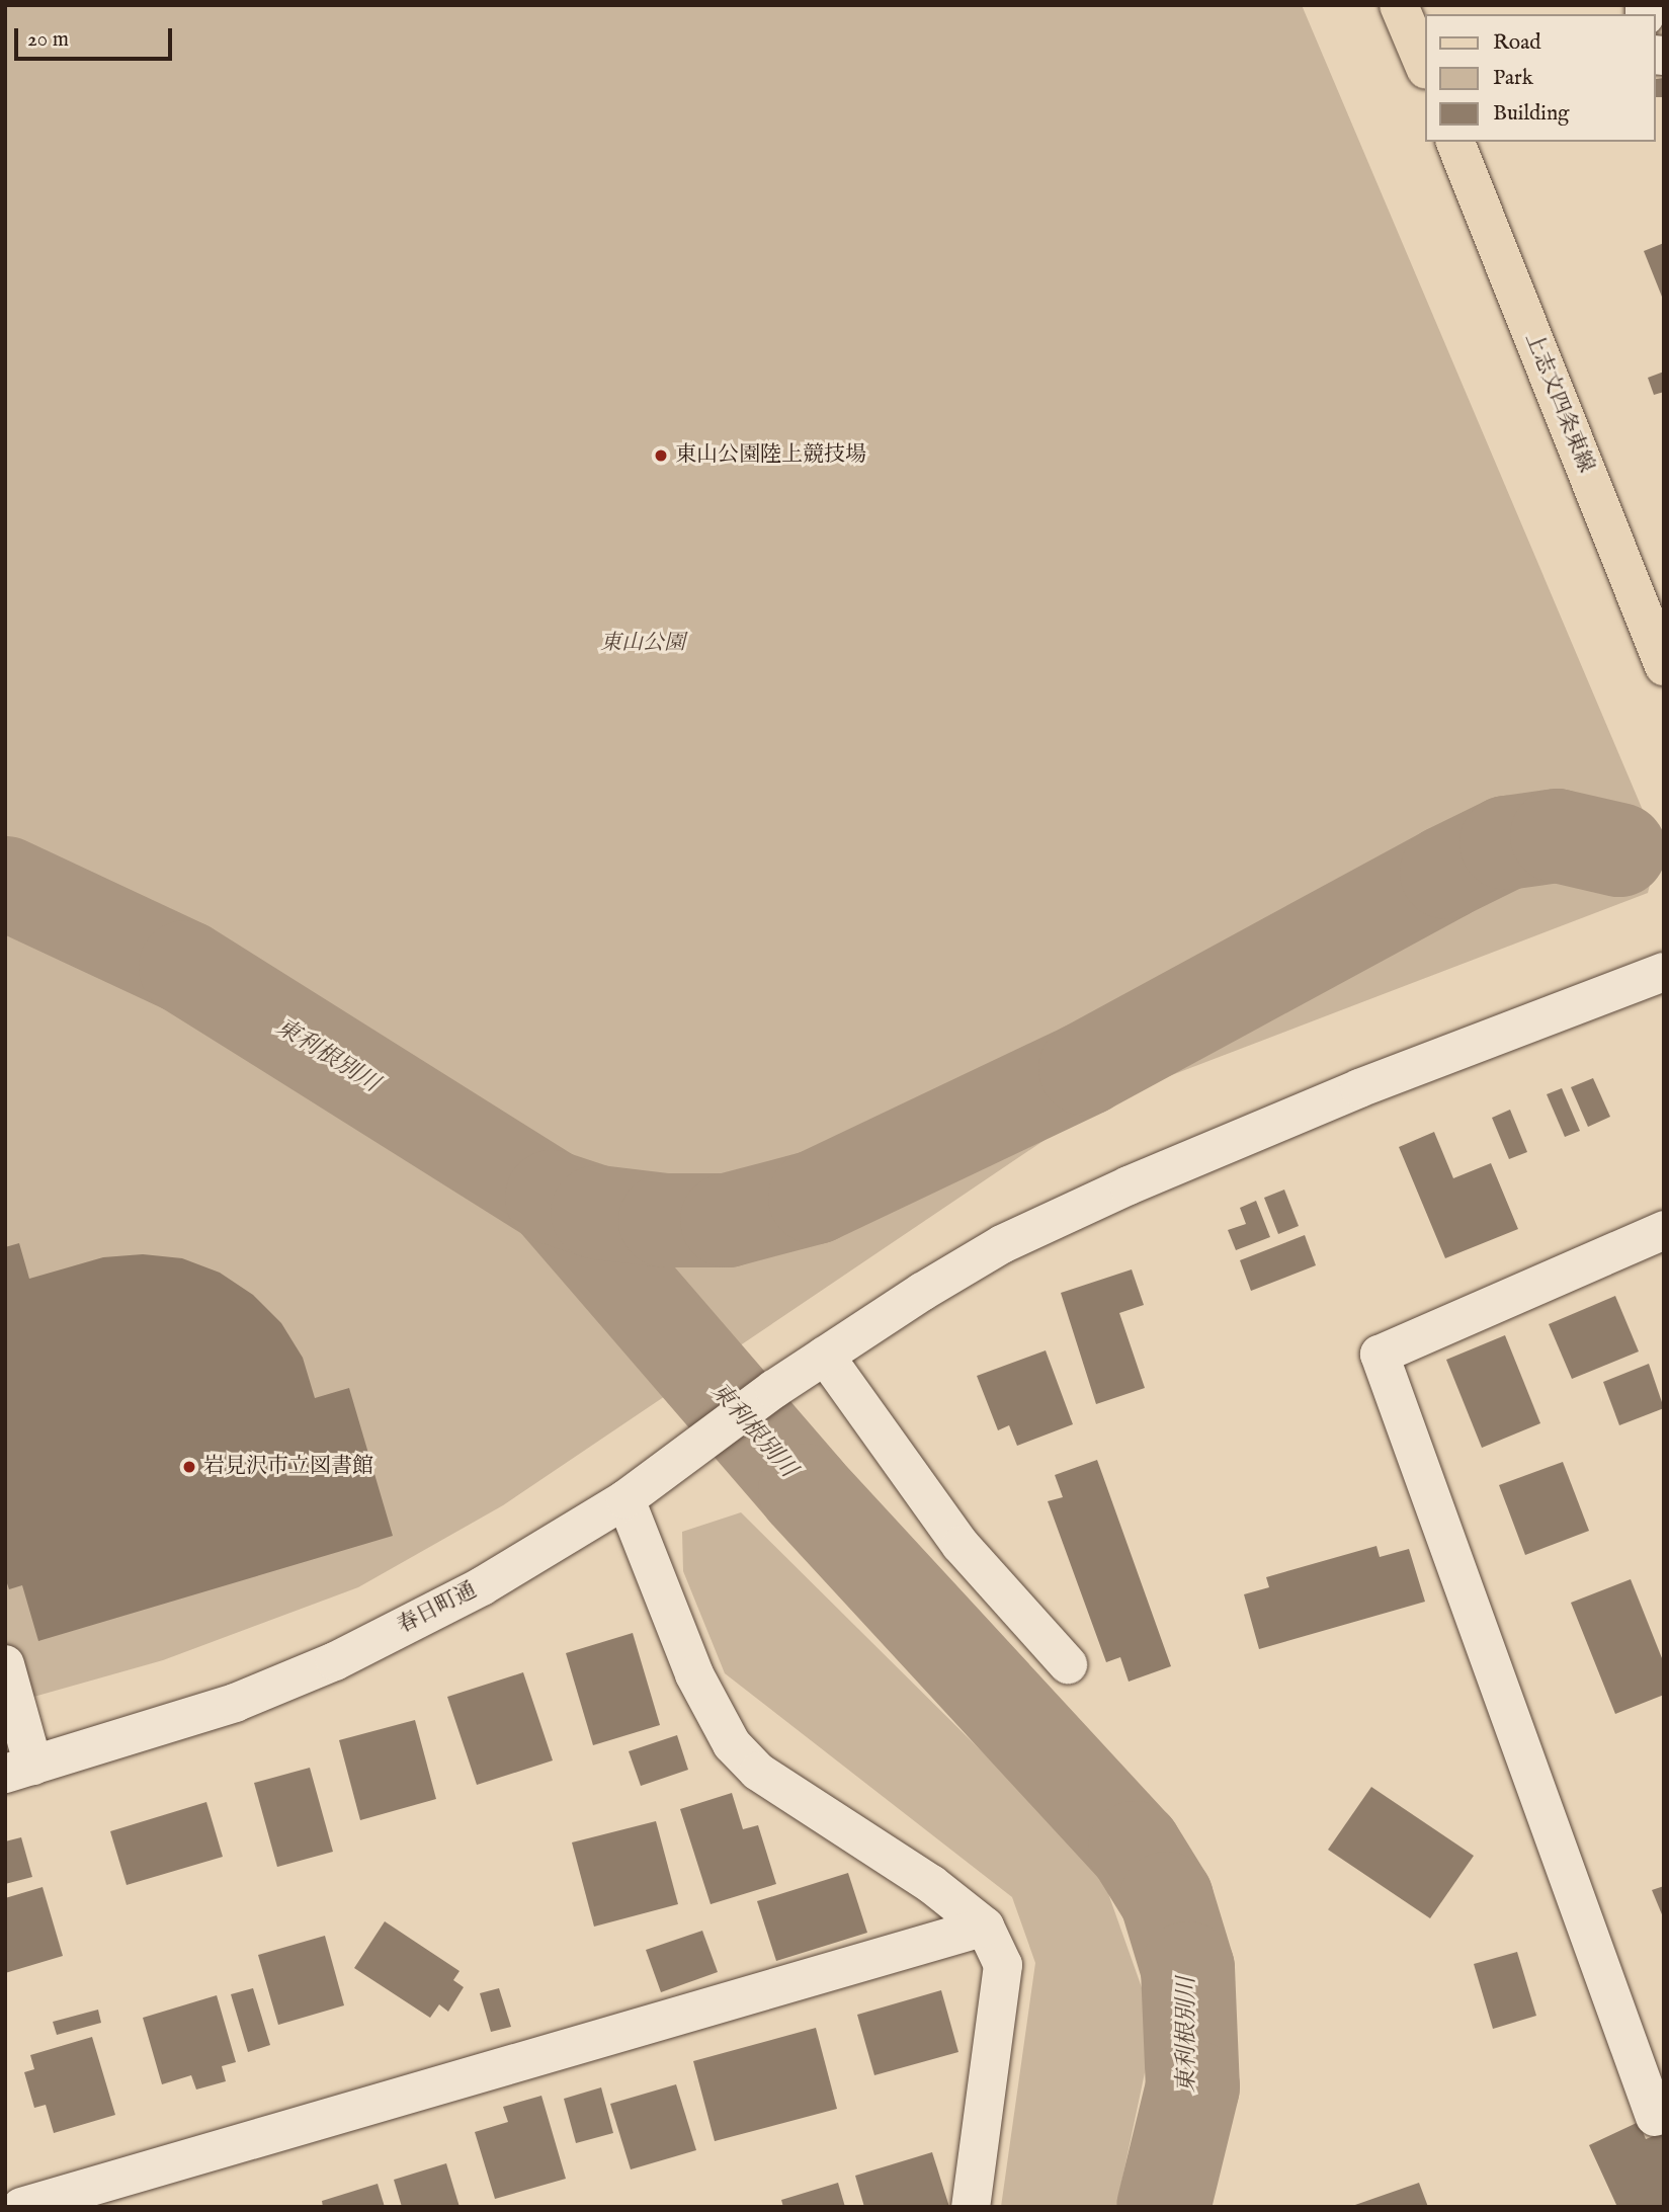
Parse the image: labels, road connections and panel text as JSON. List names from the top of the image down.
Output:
{
  "streets": {
    "main road": ["上志文四条東線"],
    "street": ["春日町通"]
  },
  "water": ["東利根別川"],
  "parks": ["東山公園"],
  "places": ["東山公園陸上競技場", "岩見沢市立図書館"],
  "legend": ["Road", "Park", "Building"],
  "scale_bar": "20 m"
}
